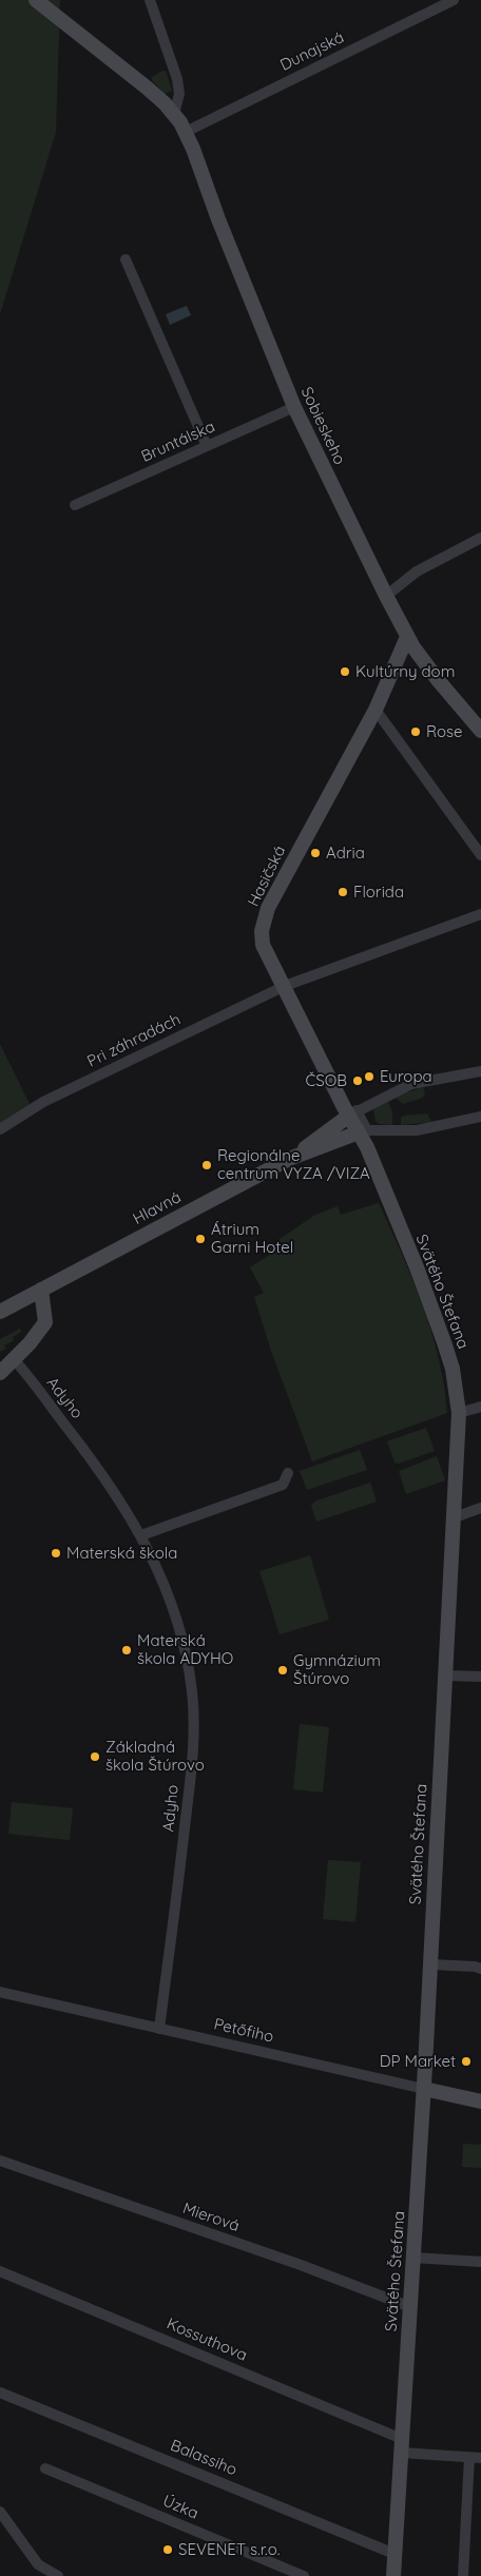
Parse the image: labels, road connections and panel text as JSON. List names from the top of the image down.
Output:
{
  "streets": {
    "street": [
      "Dunajská",
      "Sobieskeho",
      "Bruntálska",
      "Hasičská",
      "Pri záhradách",
      "Hlavná",
      "Svätého Štefana",
      "Adyho",
      "Petőfiho",
      "Mierová",
      "Kossuthova",
      "Balassiho",
      "Úzka"
    ]
  },
  "crossings": [
    ["Dunajská", "Sobieskeho"],
    ["Sobieskeho", "Bruntálska"],
    ["Sobieskeho", "Hasičská"],
    ["Hasičská", "Pri záhradách"],
    ["Hasičská", "Hlavná"],
    ["Hasičská", "Svätého Štefana"],
    ["Hlavná", "Svätého Štefana"],
    ["Svätého Štefana", "Petőfiho"],
    ["Svätého Štefana", "Mierová"],
    ["Svätého Štefana", "Kossuthova"],
    ["Svätého Štefana", "Balassiho"],
    ["Adyho", "Petőfiho"]
  ],
  "places": [
    "Kultúrny dom",
    "Rose",
    "Adria",
    "Florida",
    "Europa",
    "ČSOB",
    "Regionálne centrum VYZA /VIZA",
    "Átrium Garni Hotel",
    "Materská škola",
    "Materská škola ADYHO",
    "Gymnázium Štúrovo",
    "Základná škola Štúrovo",
    "DP Market",
    "SEVENET s.r.o."
  ]
}
